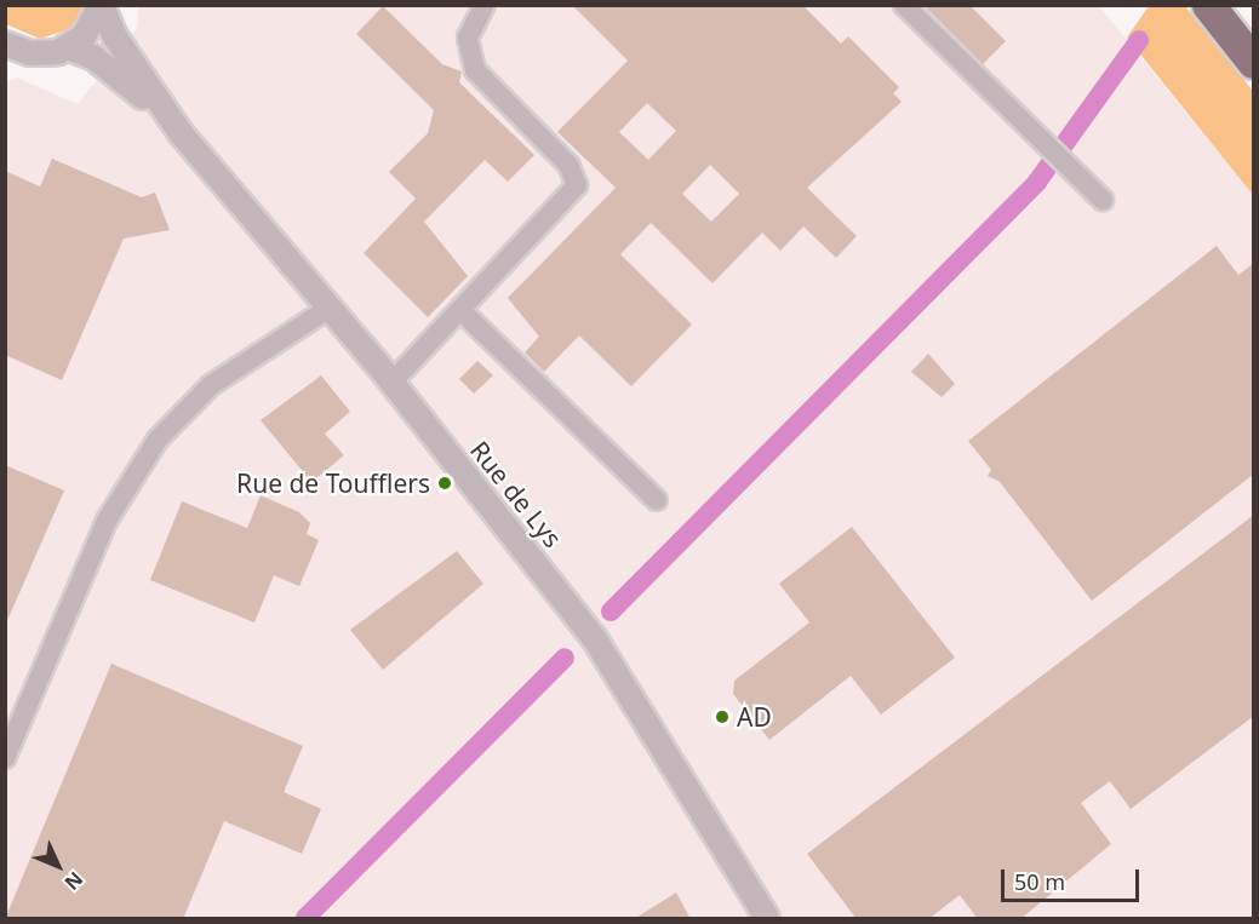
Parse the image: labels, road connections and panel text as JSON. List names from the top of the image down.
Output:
{
  "streets": {
    "street": ["Rue de Lys"]
  },
  "places": ["Rue de Toufflers", "AD"],
  "scale_bar": "50 m",
  "north": "bottom right"
}
